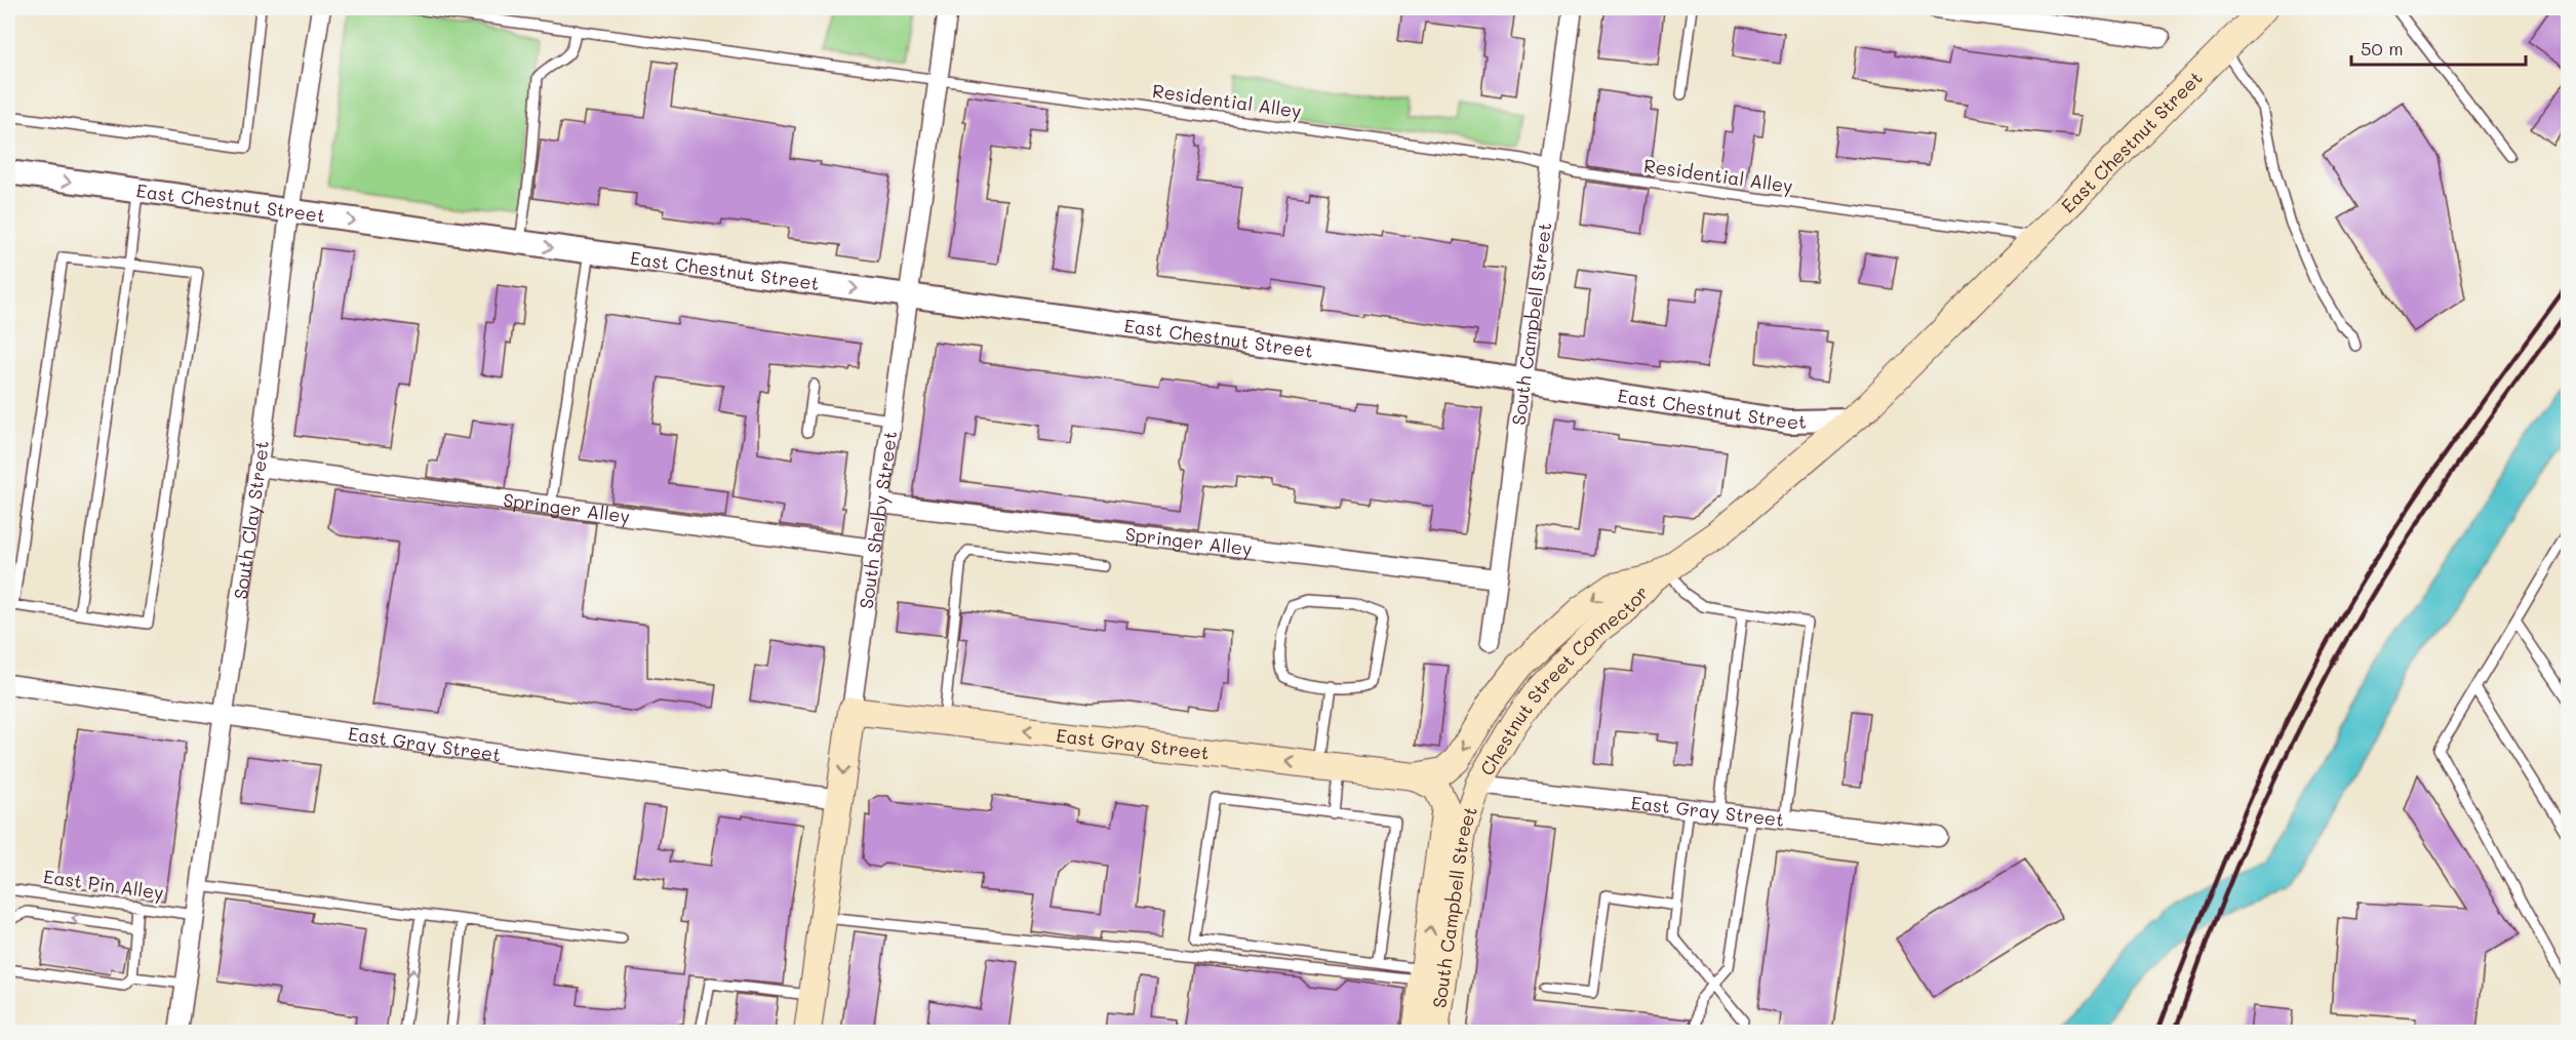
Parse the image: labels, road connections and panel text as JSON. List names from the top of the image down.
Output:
{
  "streets": {
    "main road": [
      "East Chestnut Street",
      "South Campbell Street",
      "South Shelby Street",
      "Chestnut Street Connector",
      "East Gray Street"
    ],
    "street": ["Springer Alley", "South Clay Street"],
    "lane": ["Residential Alley", "East Pin Alley"]
  },
  "crossings": [
    ["Residential Alley", "East Chestnut Street"],
    ["Residential Alley", "South Campbell Street"],
    ["Residential Alley", "South Shelby Street"],
    ["East Chestnut Street", "South Campbell Street"],
    ["East Chestnut Street", "South Clay Street"],
    ["East Chestnut Street", "South Shelby Street"],
    ["East Chestnut Street", "Chestnut Street Connector"],
    ["South Campbell Street", "Springer Alley"],
    ["South Campbell Street", "Chestnut Street Connector"],
    ["South Campbell Street", "East Gray Street"],
    ["Springer Alley", "South Clay Street"],
    ["Springer Alley", "South Shelby Street"],
    ["South Clay Street", "East Gray Street"],
    ["South Clay Street", "East Pin Alley"],
    ["South Shelby Street", "East Gray Street"],
    ["Chestnut Street Connector", "East Gray Street"]
  ],
  "scale_bar": "50 m"
}
